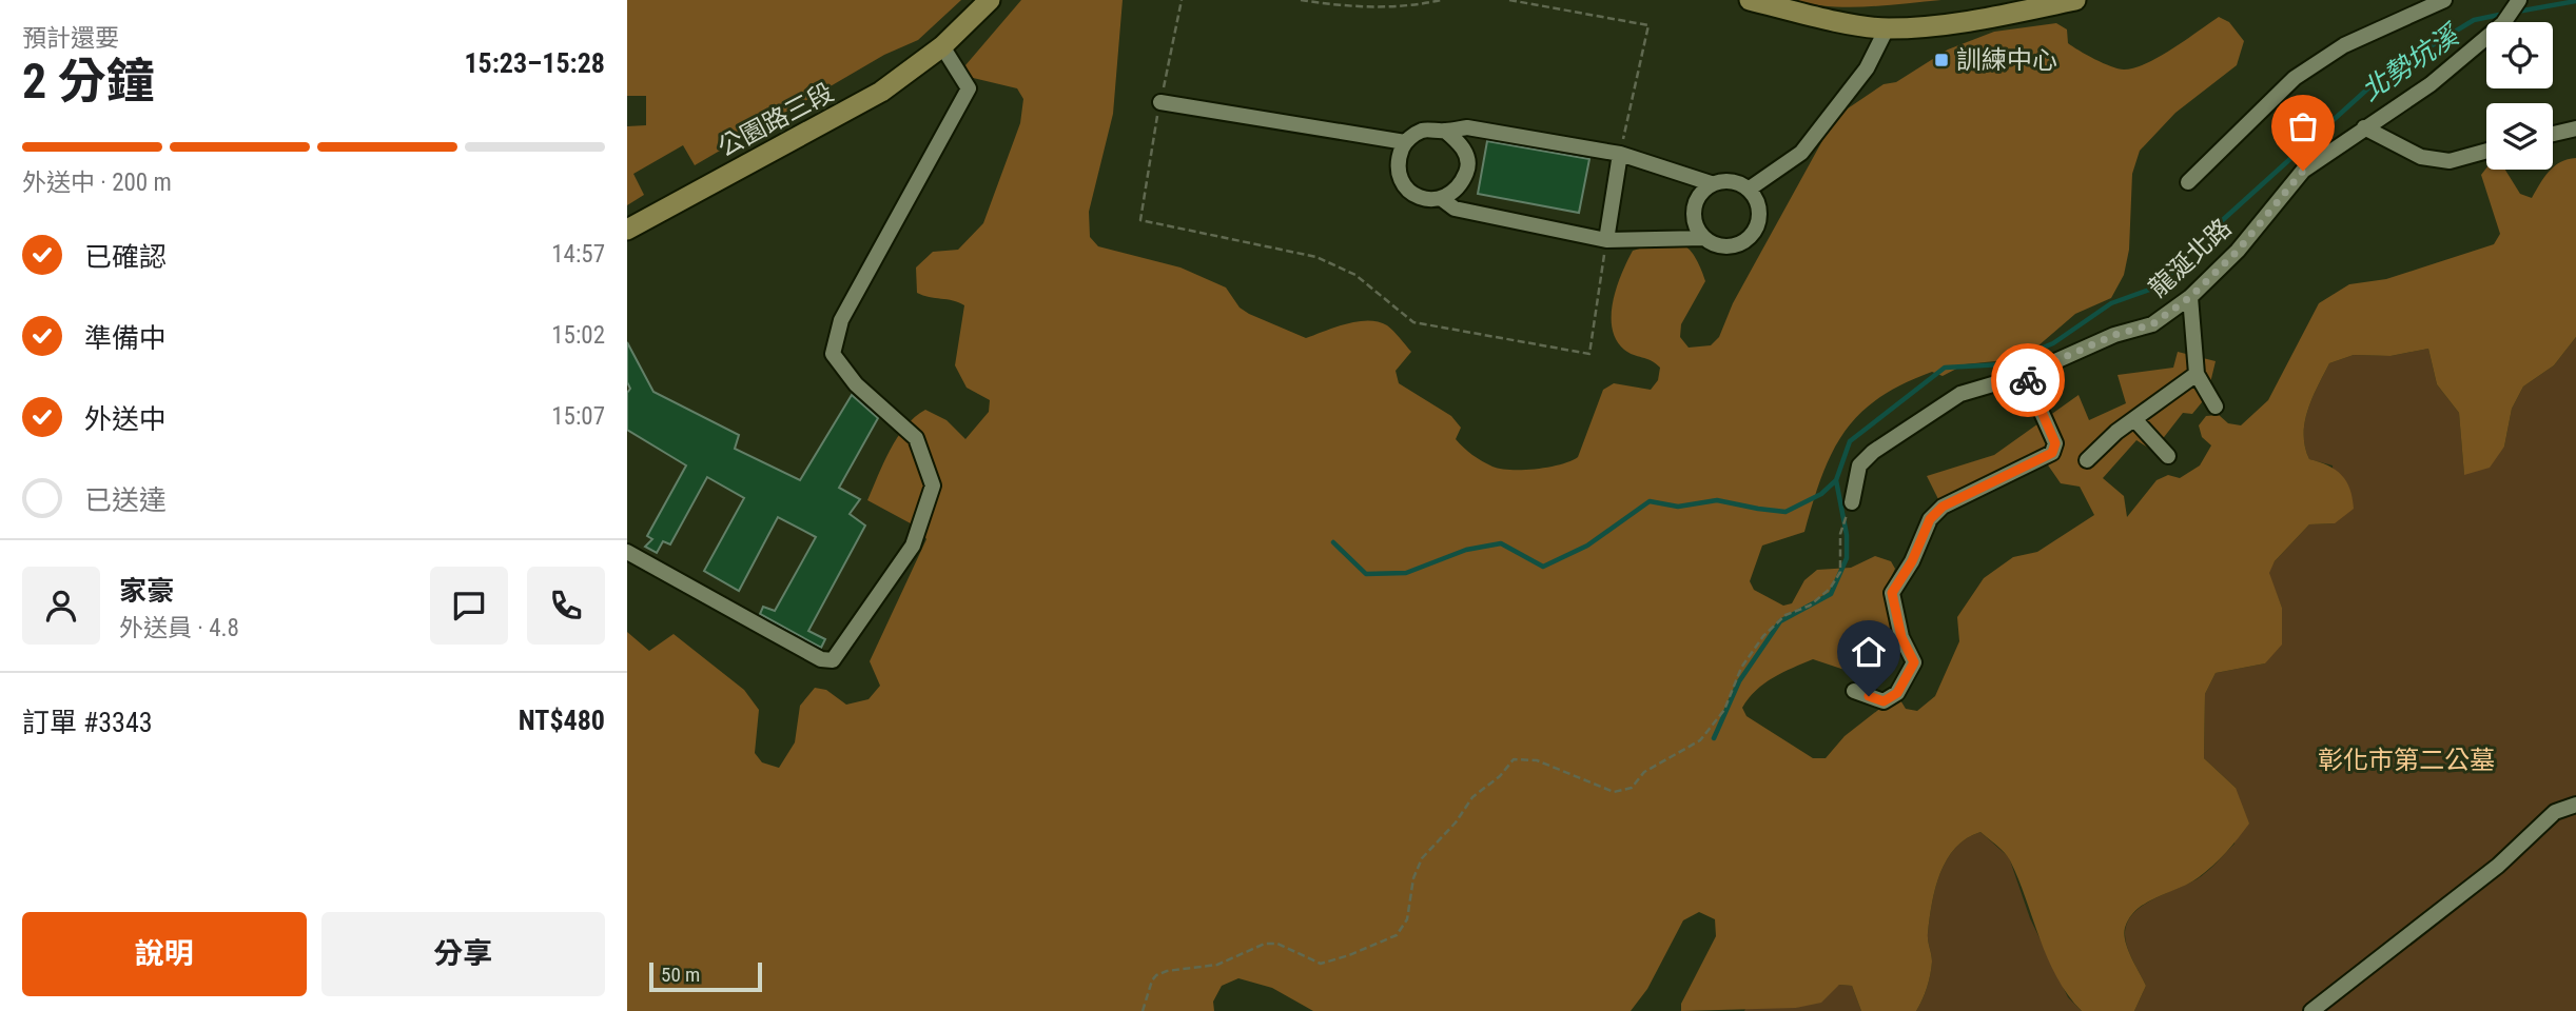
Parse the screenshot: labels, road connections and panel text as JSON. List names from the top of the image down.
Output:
{
  "streets": {
    "main road": ["公園路三段"],
    "street": ["龍涎北路"]
  },
  "water": ["北勢坑溪"],
  "parks": ["彰化市第二公墓"],
  "places": {
    "transit": ["訓練中心"]
  },
  "scale_bar": "50 m",
  "page": {
    "heading": ["2 分鐘", "預計還要", "15:23–15:28"],
    "panel": [
      "家豪",
      "外送員 · 4.8",
      "訂單 #3343",
      "NT$480"
    ],
    "bar": "外送中 · 200 m",
    "list": [
      ["已確認", "14:57"],
      ["準備中", "15:02"],
      ["外送中", "15:07"],
      "已送達"
    ],
    "buttons": ["說明", "分享"],
    "scale": "50 m"
  }
}
